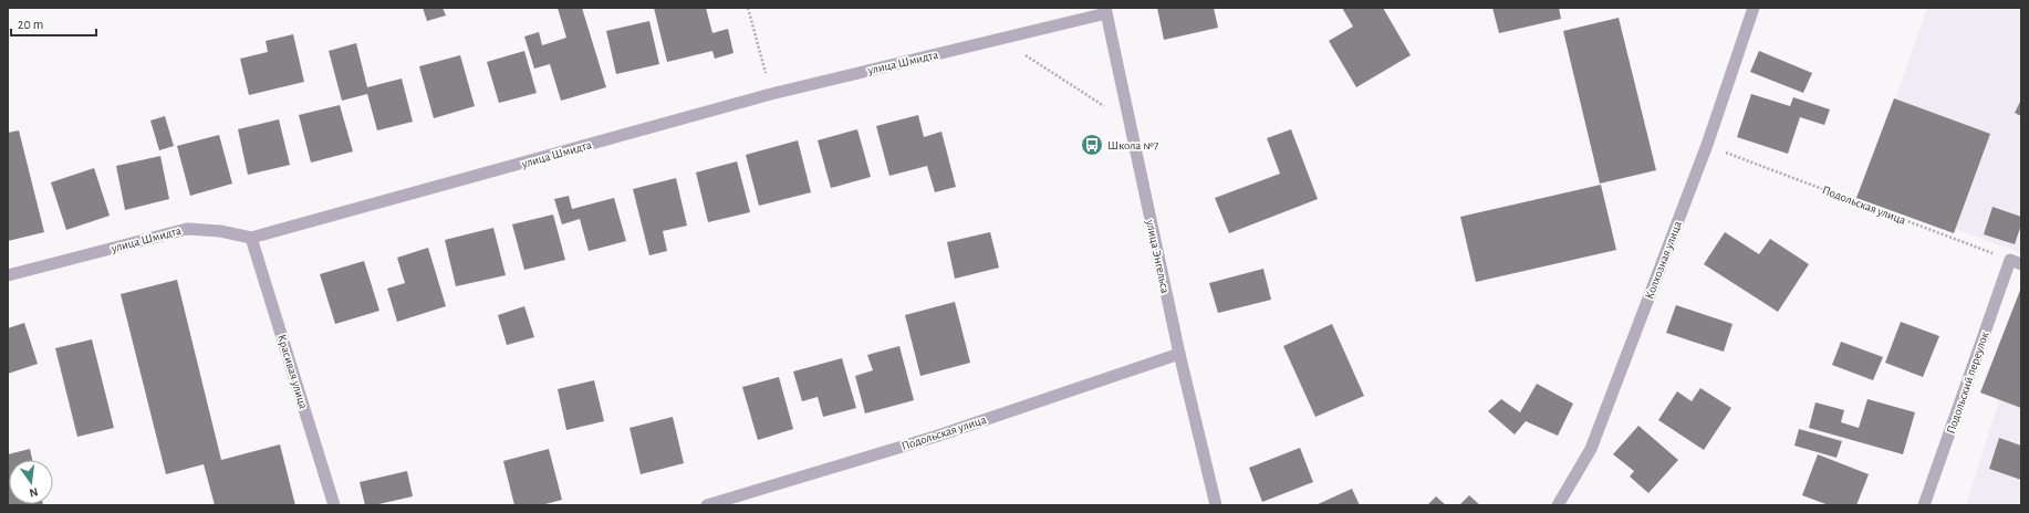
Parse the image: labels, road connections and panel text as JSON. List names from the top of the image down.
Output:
{
  "streets": {
    "street": [
      "улица Шмидта",
      "Подольская улица",
      "улица Энгельса",
      "Колхозная улица",
      "Красивая улица",
      "Подольский переулок"
    ]
  },
  "crossings": [
    ["улица Шмидта", "улица Энгельса"],
    ["улица Шмидта", "Красивая улица"],
    ["Подольская улица", "улица Энгельса"],
    ["Подольская улица", "Колхозная улица"],
    ["Подольская улица", "Подольский переулок"]
  ],
  "places": {
    "bus stop": ["Школа №7"]
  },
  "scale_bar": "20 m",
  "north": "bottom"
}
